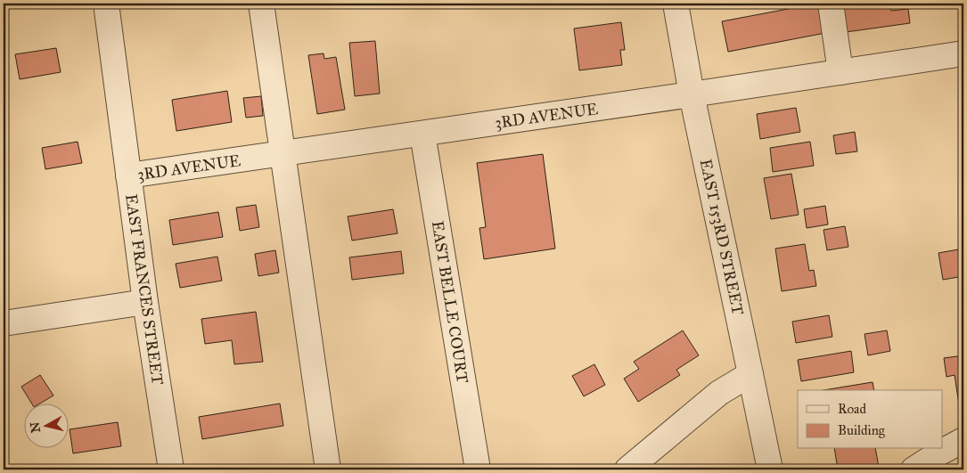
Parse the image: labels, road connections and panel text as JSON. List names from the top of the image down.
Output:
{
  "streets": {
    "street": [
      "3RD AVENUE",
      "EAST 153RD STREET",
      "EAST FRANCES STREET",
      "EAST BELLE COURT"
    ]
  },
  "crossings": [
    ["3RD AVENUE", "EAST 153RD STREET"],
    ["3RD AVENUE", "EAST FRANCES STREET"],
    ["3RD AVENUE", "EAST BELLE COURT"]
  ],
  "legend": ["Road", "Building"],
  "north": "left"
}
